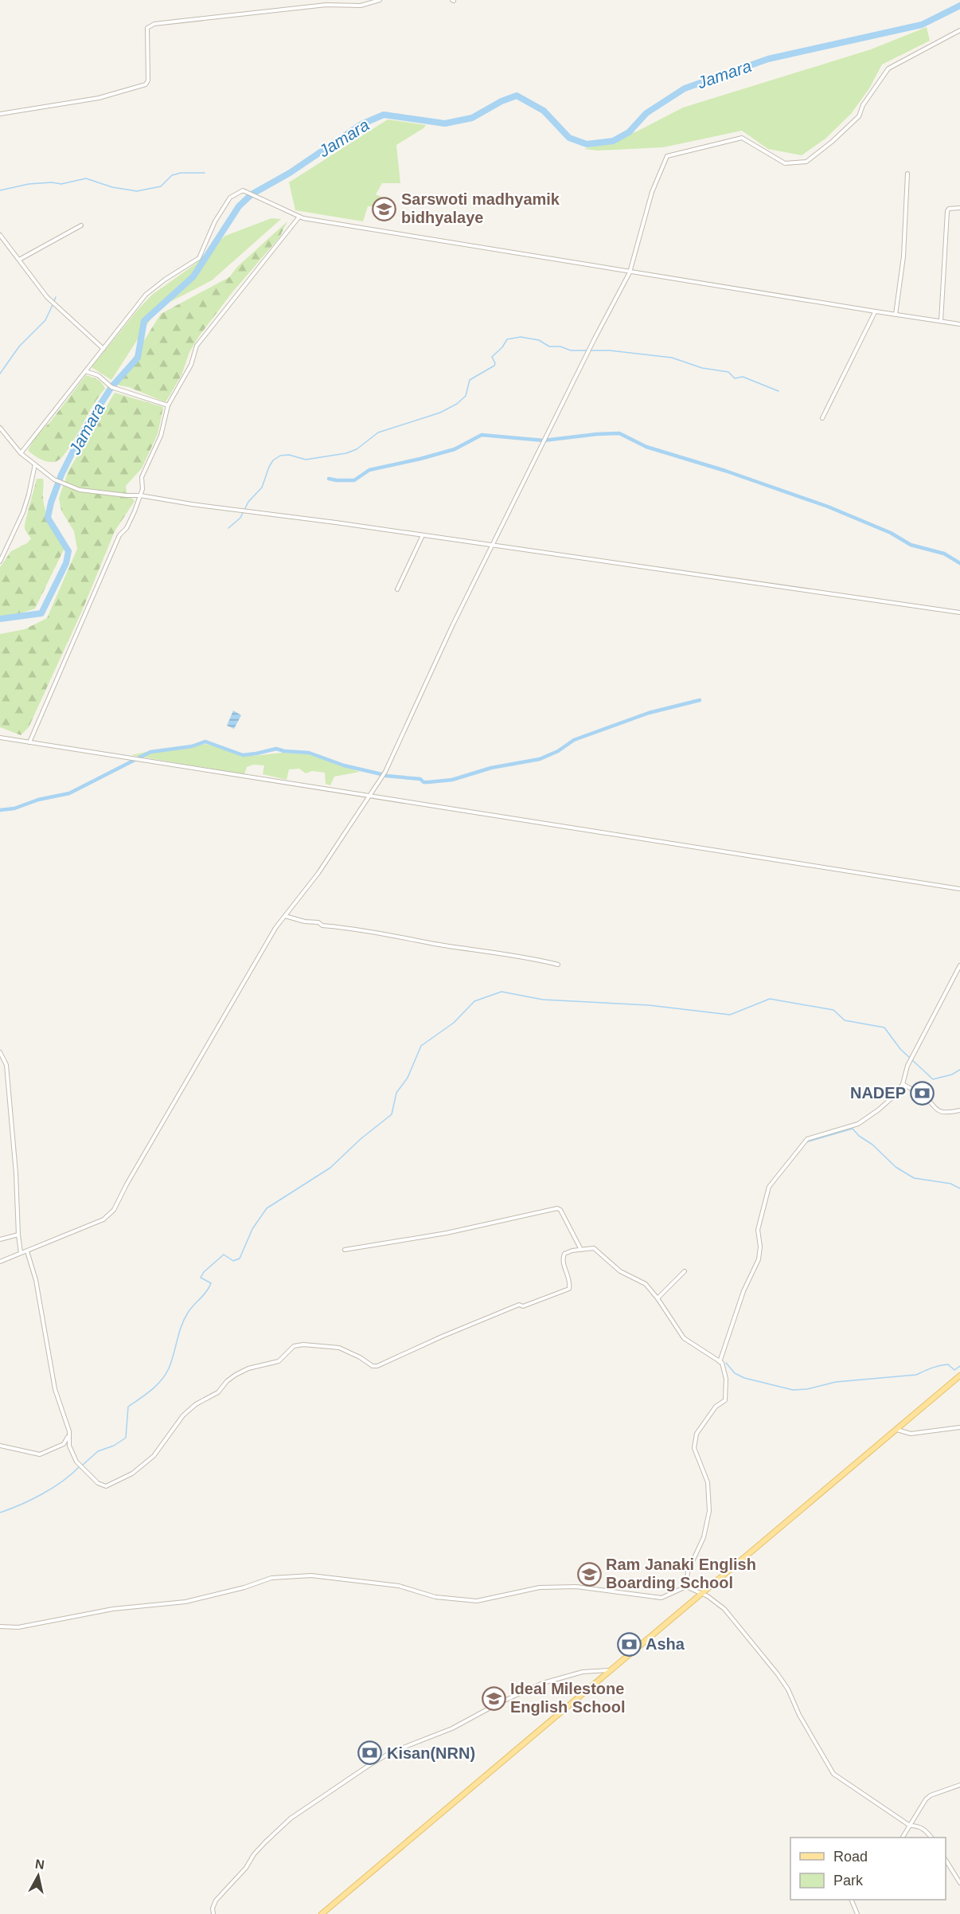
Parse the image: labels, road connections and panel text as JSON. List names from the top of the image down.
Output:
{
  "water": ["Jamara"],
  "places": {
    "school or university": ["Sarswoti madhyamik bidhyalaye", "Ram Janaki English Boarding School", "Ideal Milestone English School"],
    "bank": ["NADEP", "Asha", "Kisan(NRN)"]
  },
  "legend": ["Road", "Park"],
  "north": "top"
}
